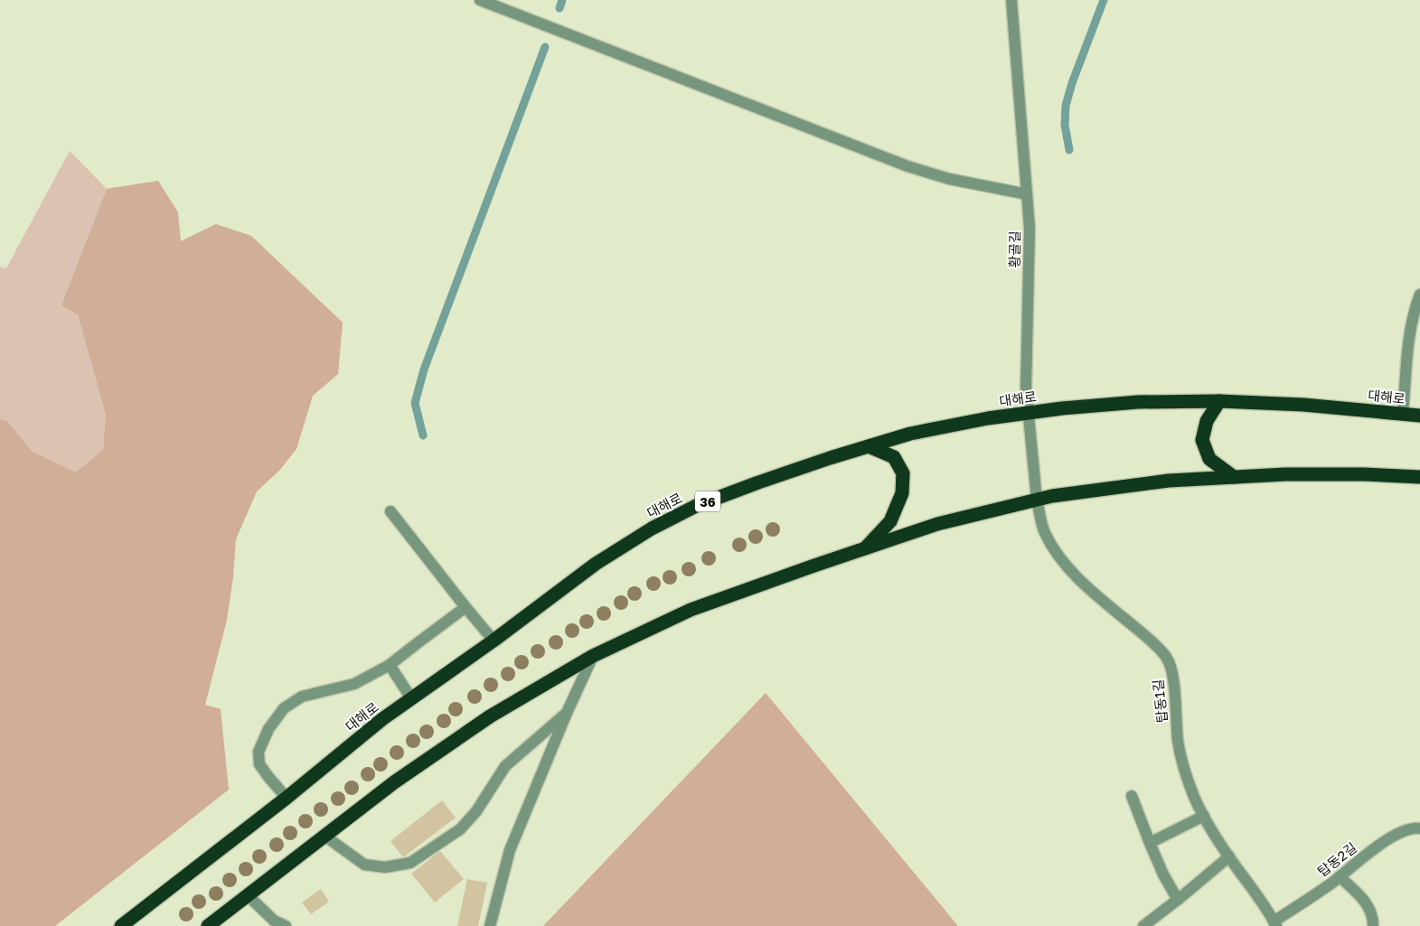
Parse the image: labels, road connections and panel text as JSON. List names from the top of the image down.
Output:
{
  "streets": {
    "highway": ["대해로", "36"],
    "street": ["황골길", "탑동1길", "탑동2길"]
  },
  "crossings": [
    ["황골길", "대해로"],
    ["황골길", "탑동1길"],
    ["탑동1길", "탑동2길"]
  ]
}
